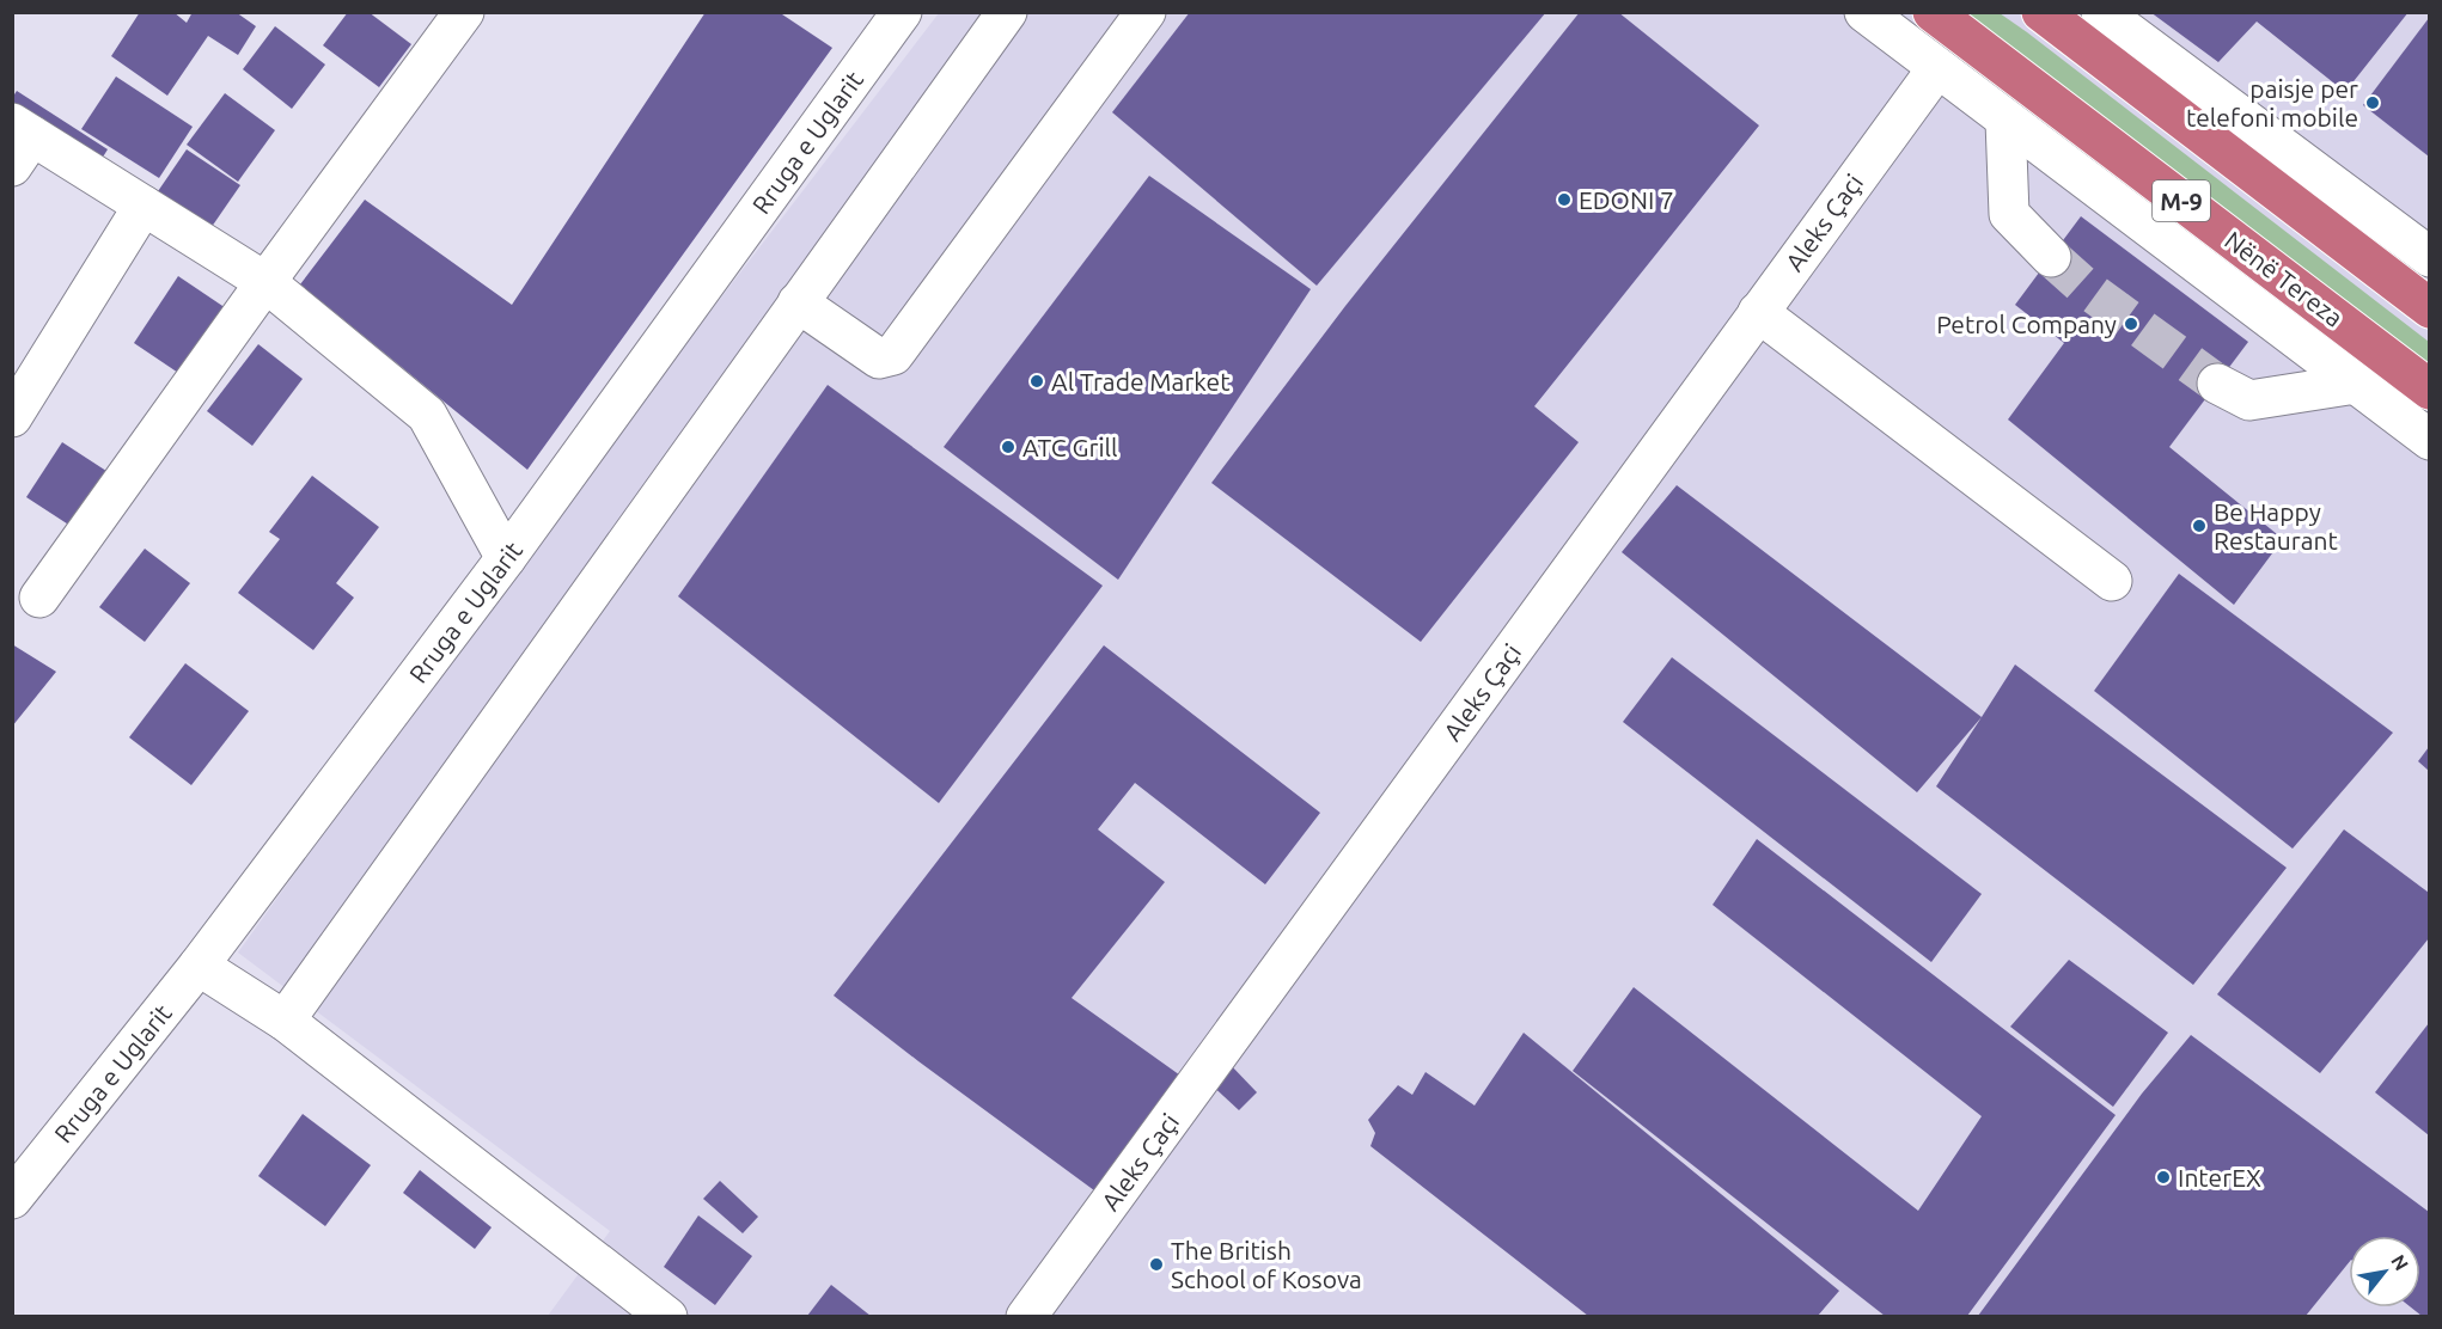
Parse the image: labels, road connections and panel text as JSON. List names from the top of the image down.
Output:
{
  "streets": {
    "highway": ["M-9", "Nënë Tereza"],
    "street": ["Rruga e Uglarit", "Aleks Çaçi"]
  },
  "crossings": [
    ["Aleks Çaçi", "Nënë Tereza"]
  ],
  "places": [
    "paisje per telefoni mobile",
    "EDONI 7",
    "Petrol Company",
    "Al Trade Market",
    "ATC Grill",
    "Be Happy Restaurant",
    "InterEX",
    "The British School of Kosova"
  ],
  "north": "top right"
}
